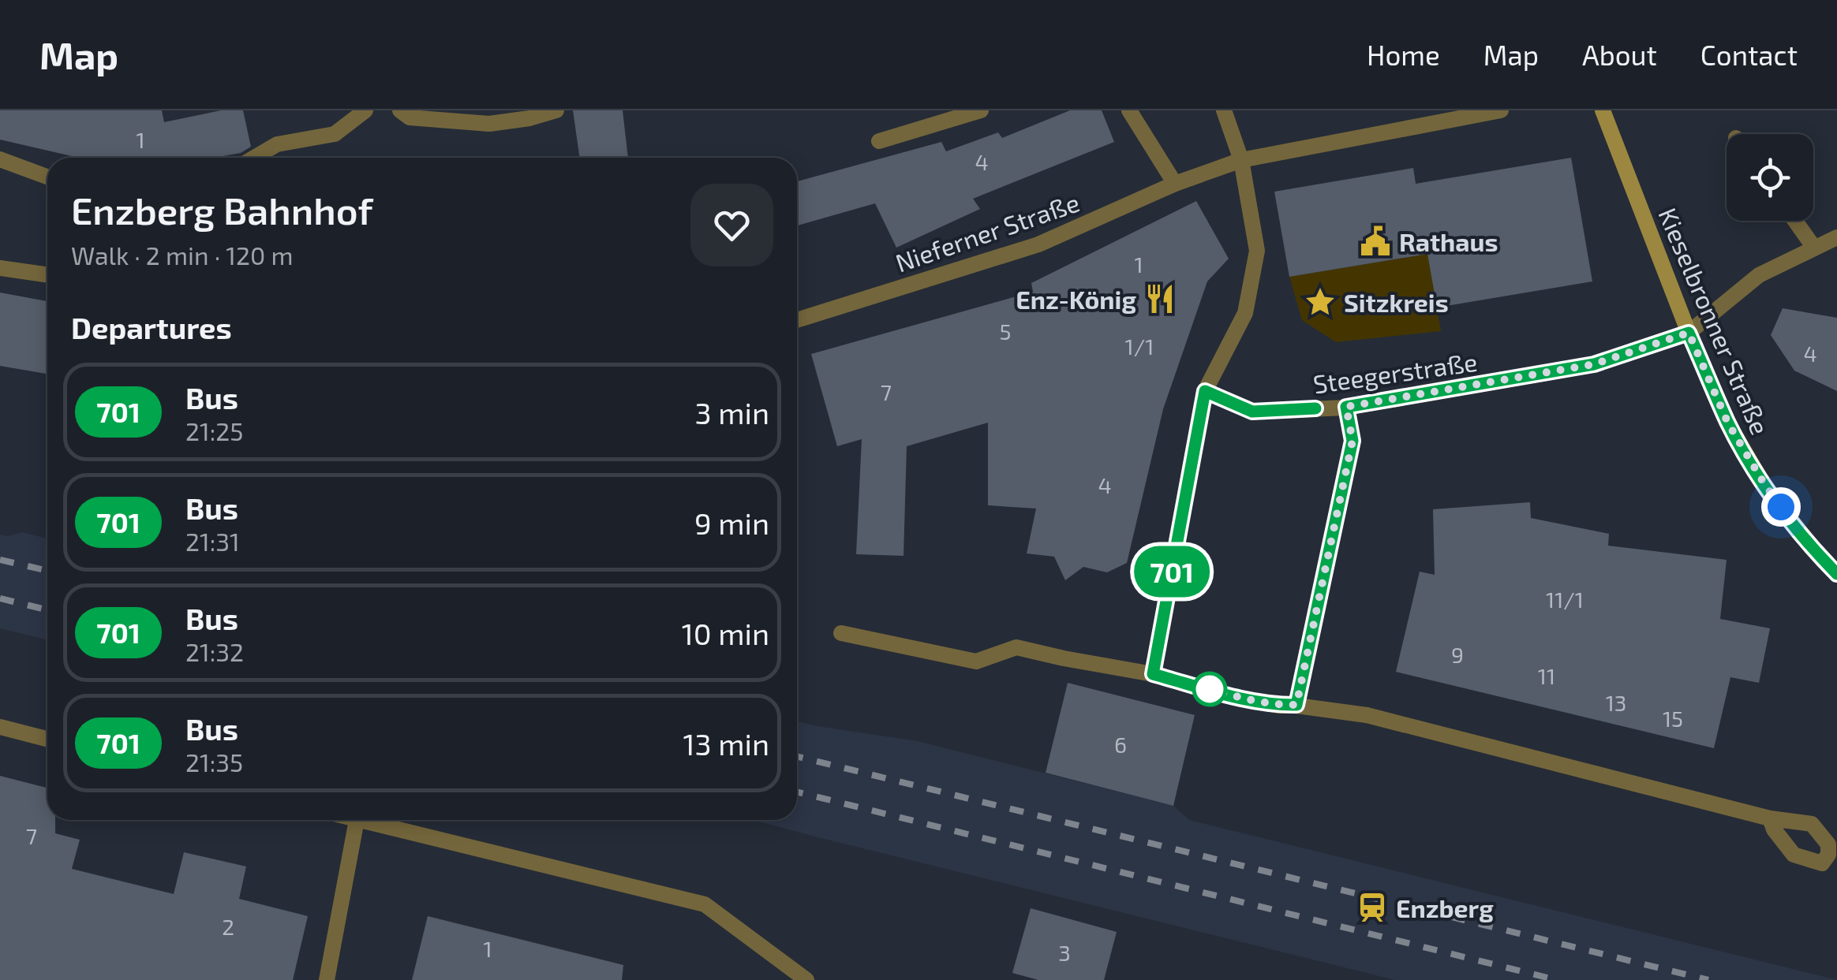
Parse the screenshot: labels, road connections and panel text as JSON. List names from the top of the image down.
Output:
{
  "streets": {
    "main road": ["Kieselbronner Straße"],
    "street": ["Nieferner Straße", "Steegerstraße"]
  },
  "crossings": [
    ["Kieselbronner Straße", "Steegerstraße"]
  ],
  "places": {
    "public building": ["Rathaus"],
    "restaurant": ["Enz-König"],
    "place": ["Sitzkreis"],
    "station": ["Enzberg"]
  },
  "lines": ["bus line 701"],
  "house_numbers": [
    "1",
    "4",
    "1",
    "5",
    "1/1",
    "4",
    "7",
    "4",
    "11/1",
    "9",
    "11",
    "13",
    "15",
    "6",
    "7",
    "2",
    "1",
    "3"
  ],
  "page": {
    "header": "Map",
    "nav": [
      "Home",
      "Map",
      "About",
      "Contact"
    ],
    "on_map": "701",
    "heading": [
      ["Enzberg Bahnhof", "Walk · 2 min · 120 m"],
      "Departures"
    ],
    "list": [
      {
        "mark": "701",
        "name": "Bus",
        "note": "21:25",
        "value": "3 min"
      },
      {
        "mark": "701",
        "name": "Bus",
        "note": "21:31",
        "value": "9 min"
      },
      {
        "mark": "701",
        "name": "Bus",
        "note": "21:32",
        "value": "10 min"
      },
      {
        "mark": "701",
        "name": "Bus",
        "note": "21:35",
        "value": "13 min"
      }
    ]
  }
}
